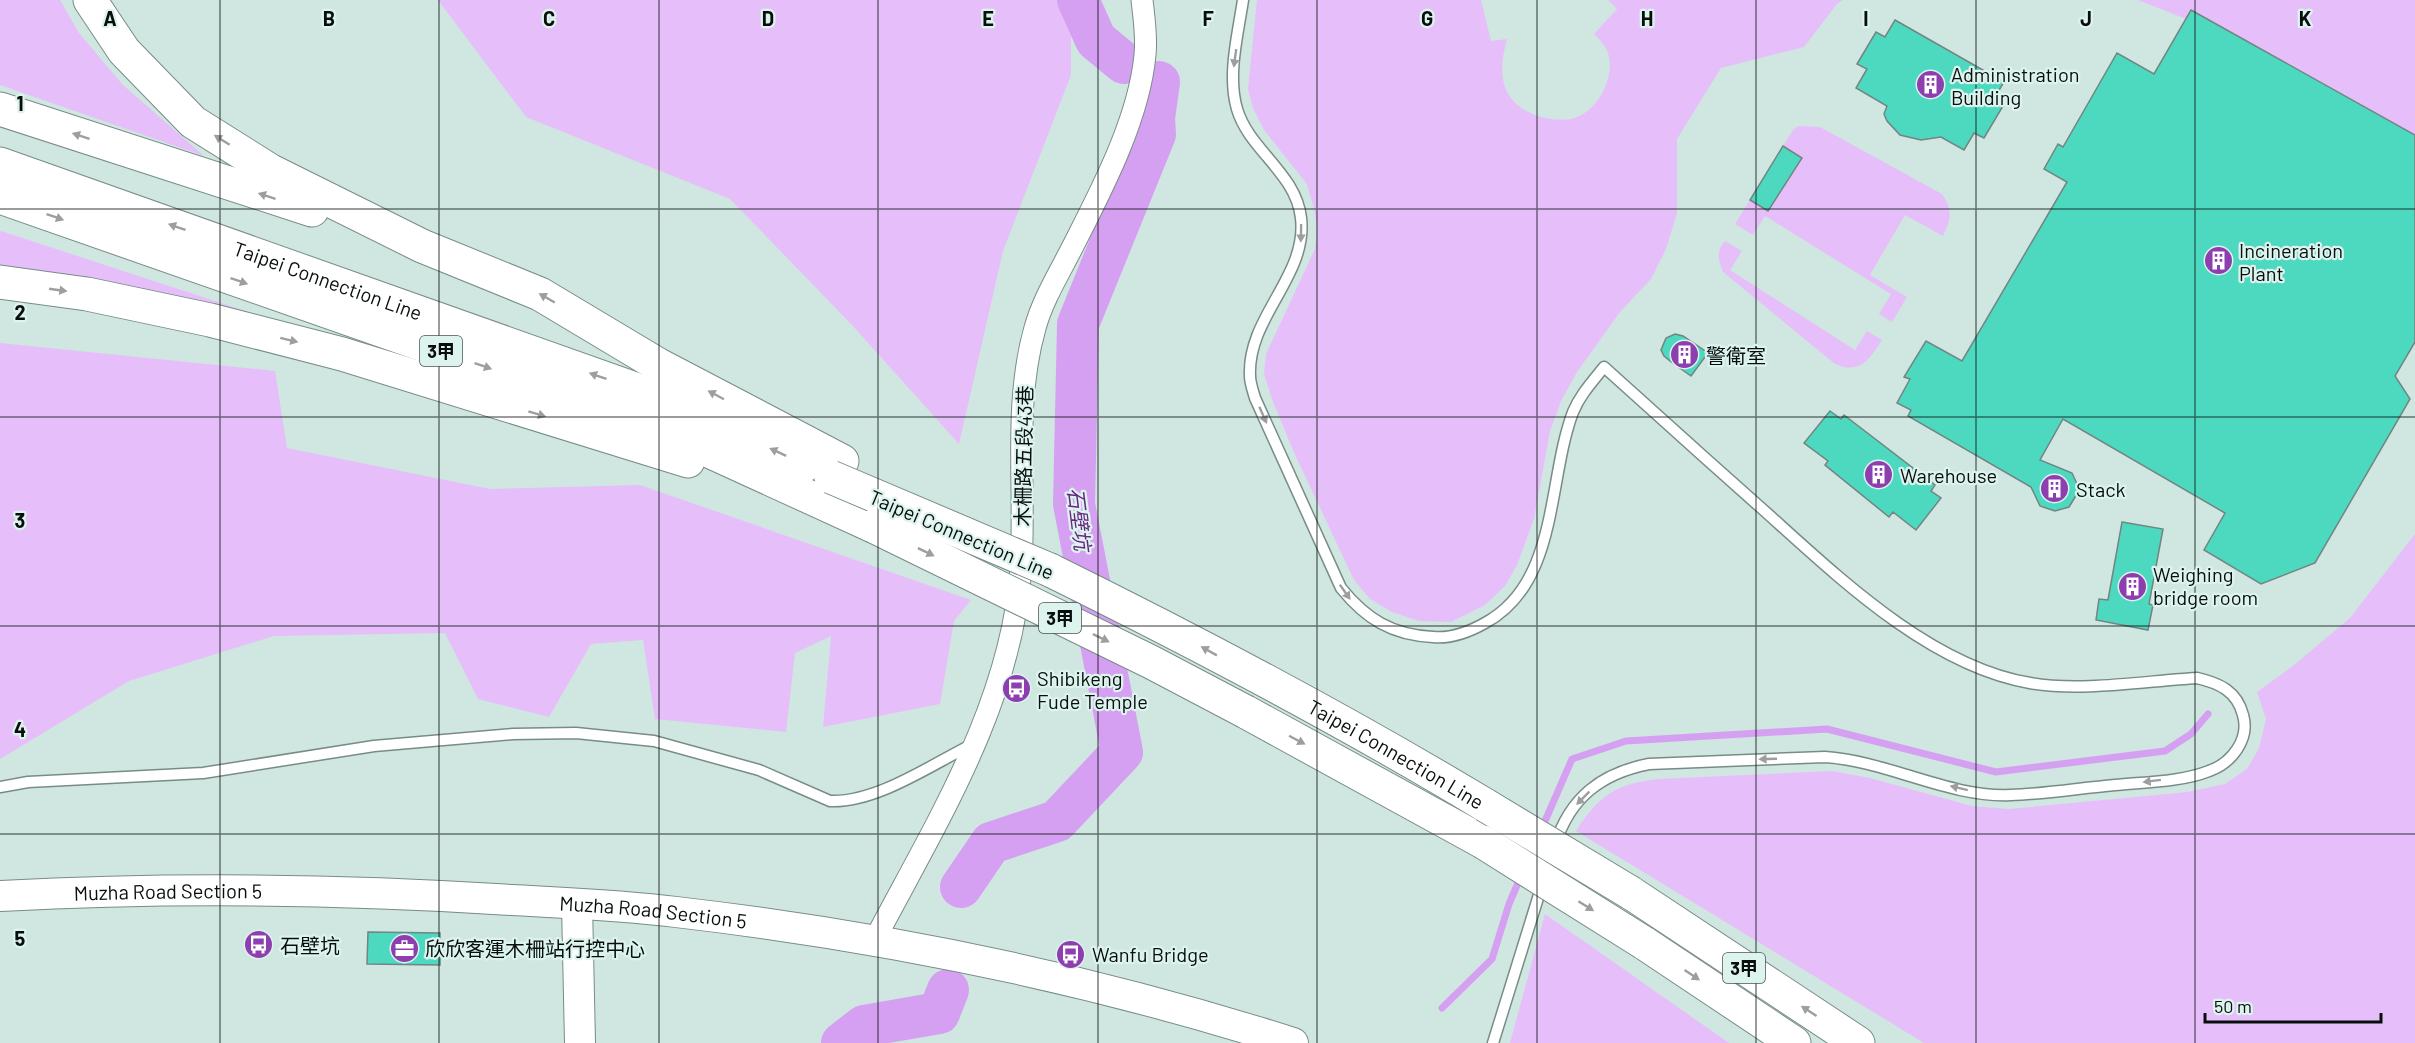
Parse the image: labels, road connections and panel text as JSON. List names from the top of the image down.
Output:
{
  "streets": {
    "highway": ["Taipei Connection Line", "3甲"],
    "main road": ["Muzha Road Section 5"],
    "street": ["木柵路五段43巷"]
  },
  "crossings": [
    ["木柵路五段43巷", "Muzha Road Section 5"]
  ],
  "water": ["石壁坑"],
  "places": {
    "building": [
      "Administration Building",
      "Incineration Plant",
      "警衛室",
      "Warehouse",
      "Stack",
      "Weighing bridge room"
    ],
    "bus stop": ["Shibikeng Fude Temple", "石壁坑", "Wanfu Bridge"],
    "office": ["欣欣客運木柵站行控中心"]
  },
  "scale_bar": "50 m",
  "grid": {
    "columns": [
      "A",
      "B",
      "C",
      "D",
      "E",
      "F",
      "G",
      "H",
      "I",
      "J",
      "K"
    ],
    "rows": [
      "1",
      "2",
      "3",
      "4",
      "5"
    ]
  }
}
